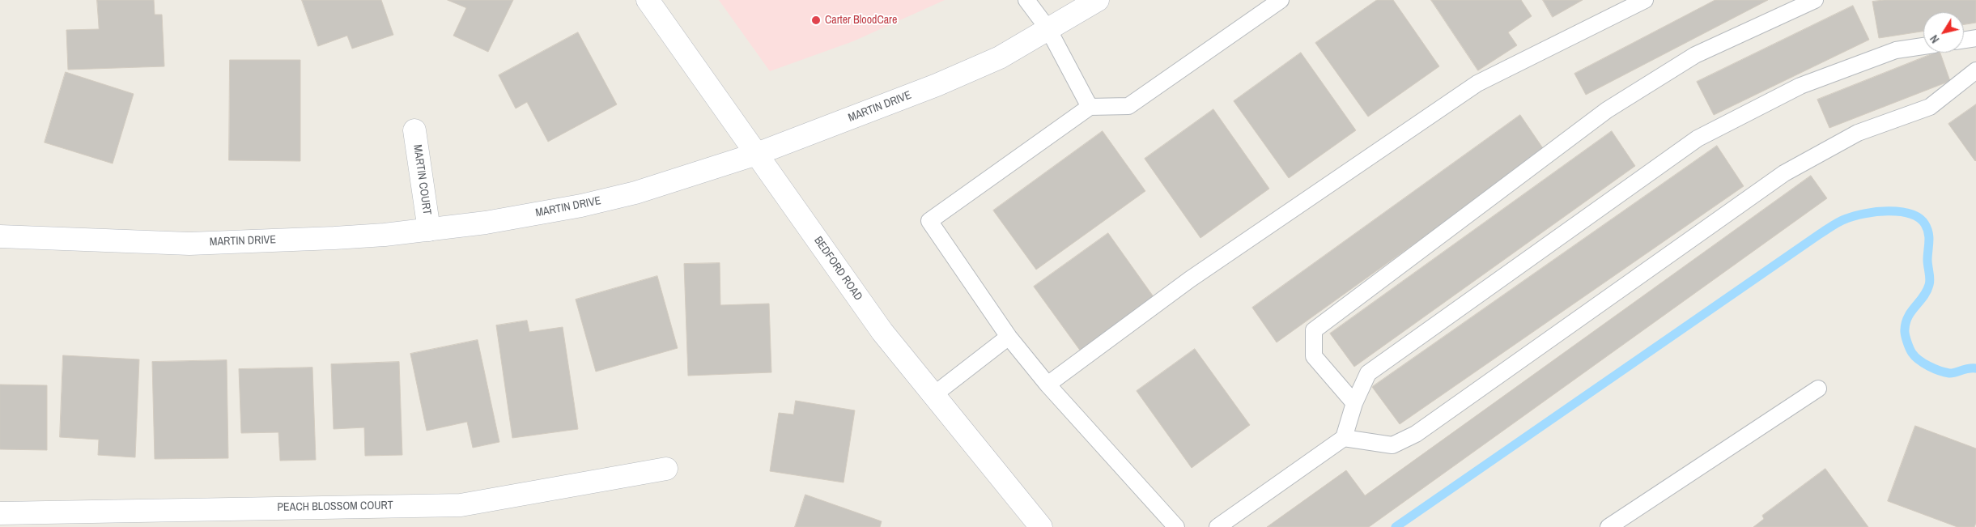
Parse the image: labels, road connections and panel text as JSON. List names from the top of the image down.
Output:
{
  "streets": {
    "street": [
      "MARTIN DRIVE",
      "MARTIN COURT",
      "BEDFORD ROAD",
      "PEACH BLOSSOM COURT"
    ]
  },
  "crossings": [
    ["MARTIN DRIVE", "MARTIN COURT"],
    ["MARTIN DRIVE", "BEDFORD ROAD"]
  ],
  "places": ["Carter BloodCare"],
  "north": "bottom left"
}
